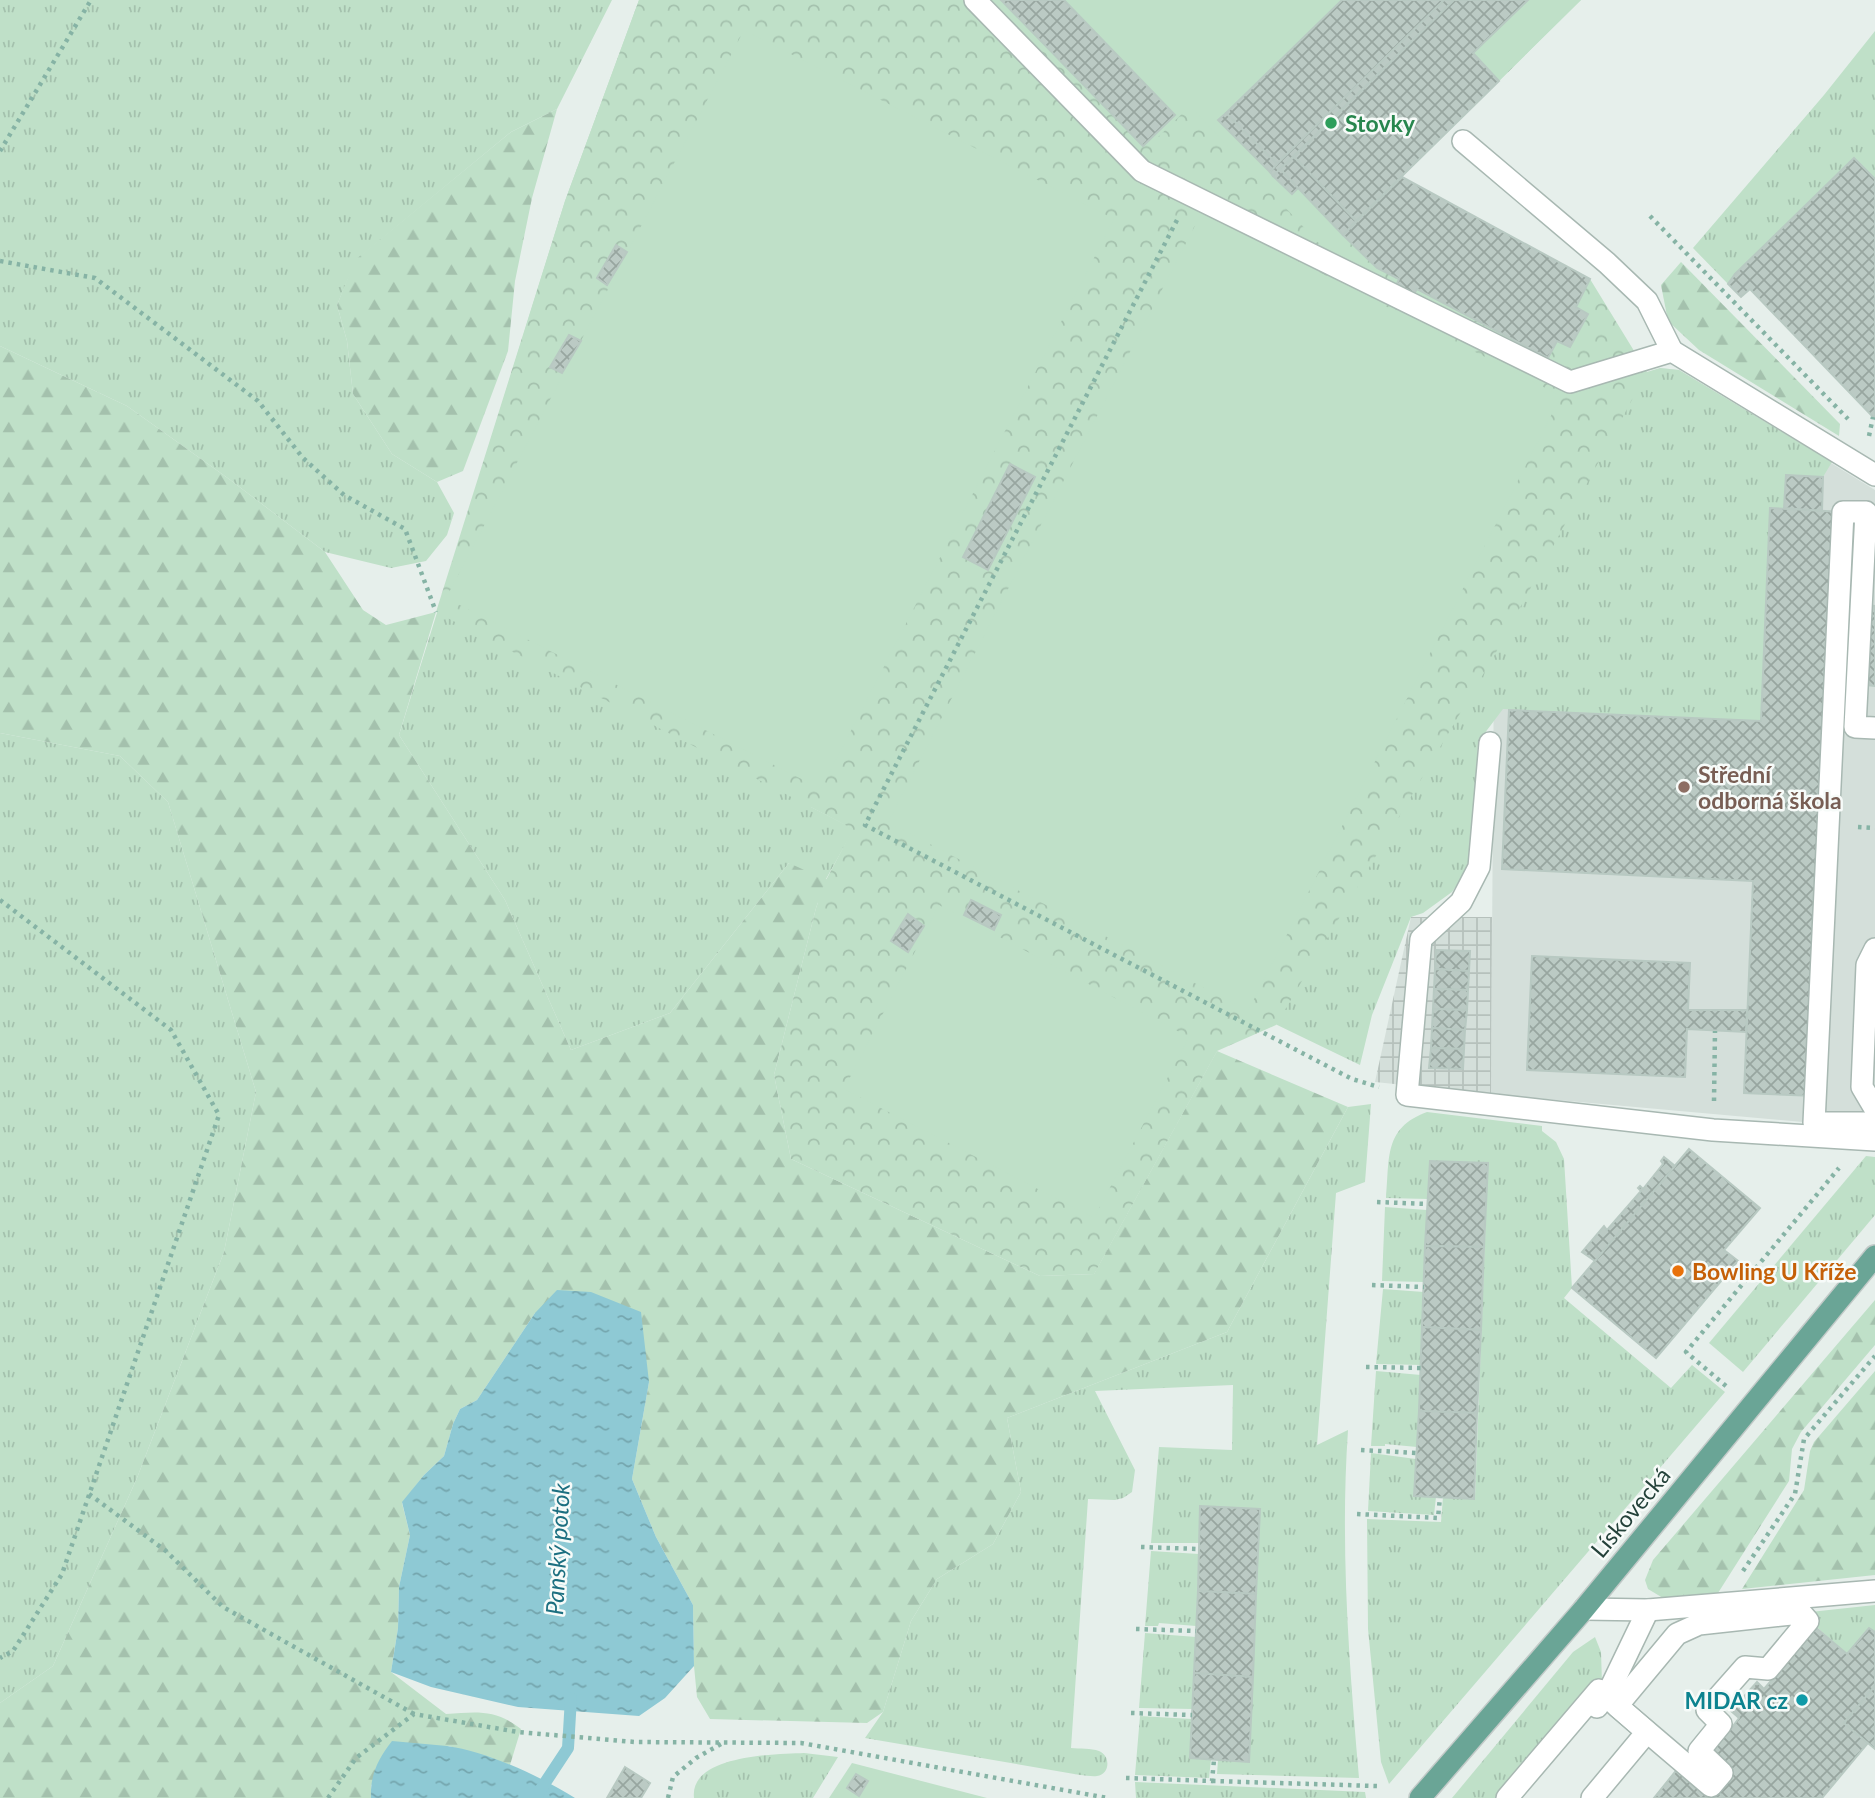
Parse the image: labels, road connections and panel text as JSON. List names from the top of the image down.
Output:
{
  "streets": {
    "main road": ["Lískovecká"]
  },
  "water": ["Panský potok"],
  "places": [
    "Stovky",
    "Střední odborná škola",
    "Bowling U Kříže",
    "MIDAR cz"
  ]
}
